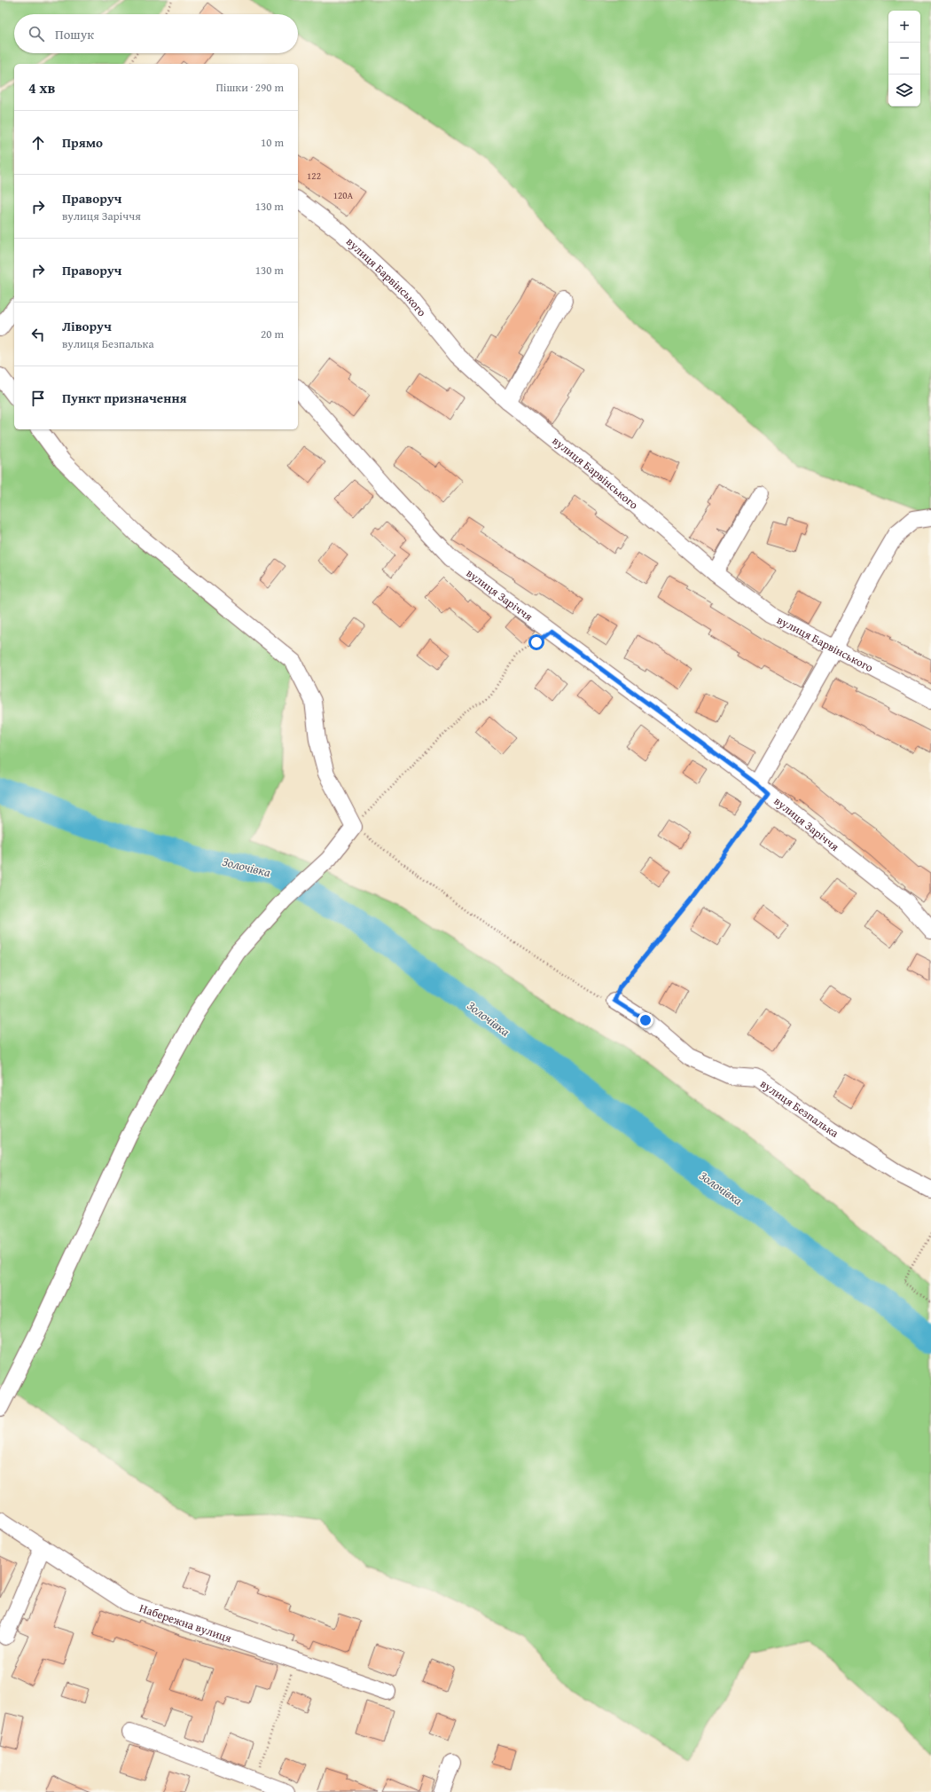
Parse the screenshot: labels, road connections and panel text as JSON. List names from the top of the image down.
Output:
{
  "streets": {
    "street": [
      "вулиця Барвінського",
      "вулиця Заріччя",
      "вулиця Безпалька",
      "Набережна вулиця"
    ]
  },
  "water": ["Золочівка"],
  "house_numbers": ["122", "120А"],
  "page": {
    "map_buttons": ["+", "−"],
    "search": "Пошук",
    "heading": ["4 хв", "Пішки · 290 m"],
    "list": [
      ["Прямо", "10 m"],
      ["Праворуч", "вулиця Заріччя", "130 m"],
      ["Праворуч", "130 m"],
      ["Ліворуч", "вулиця Безпалька", "20 m"],
      "Пункт призначення"
    ]
  }
}
